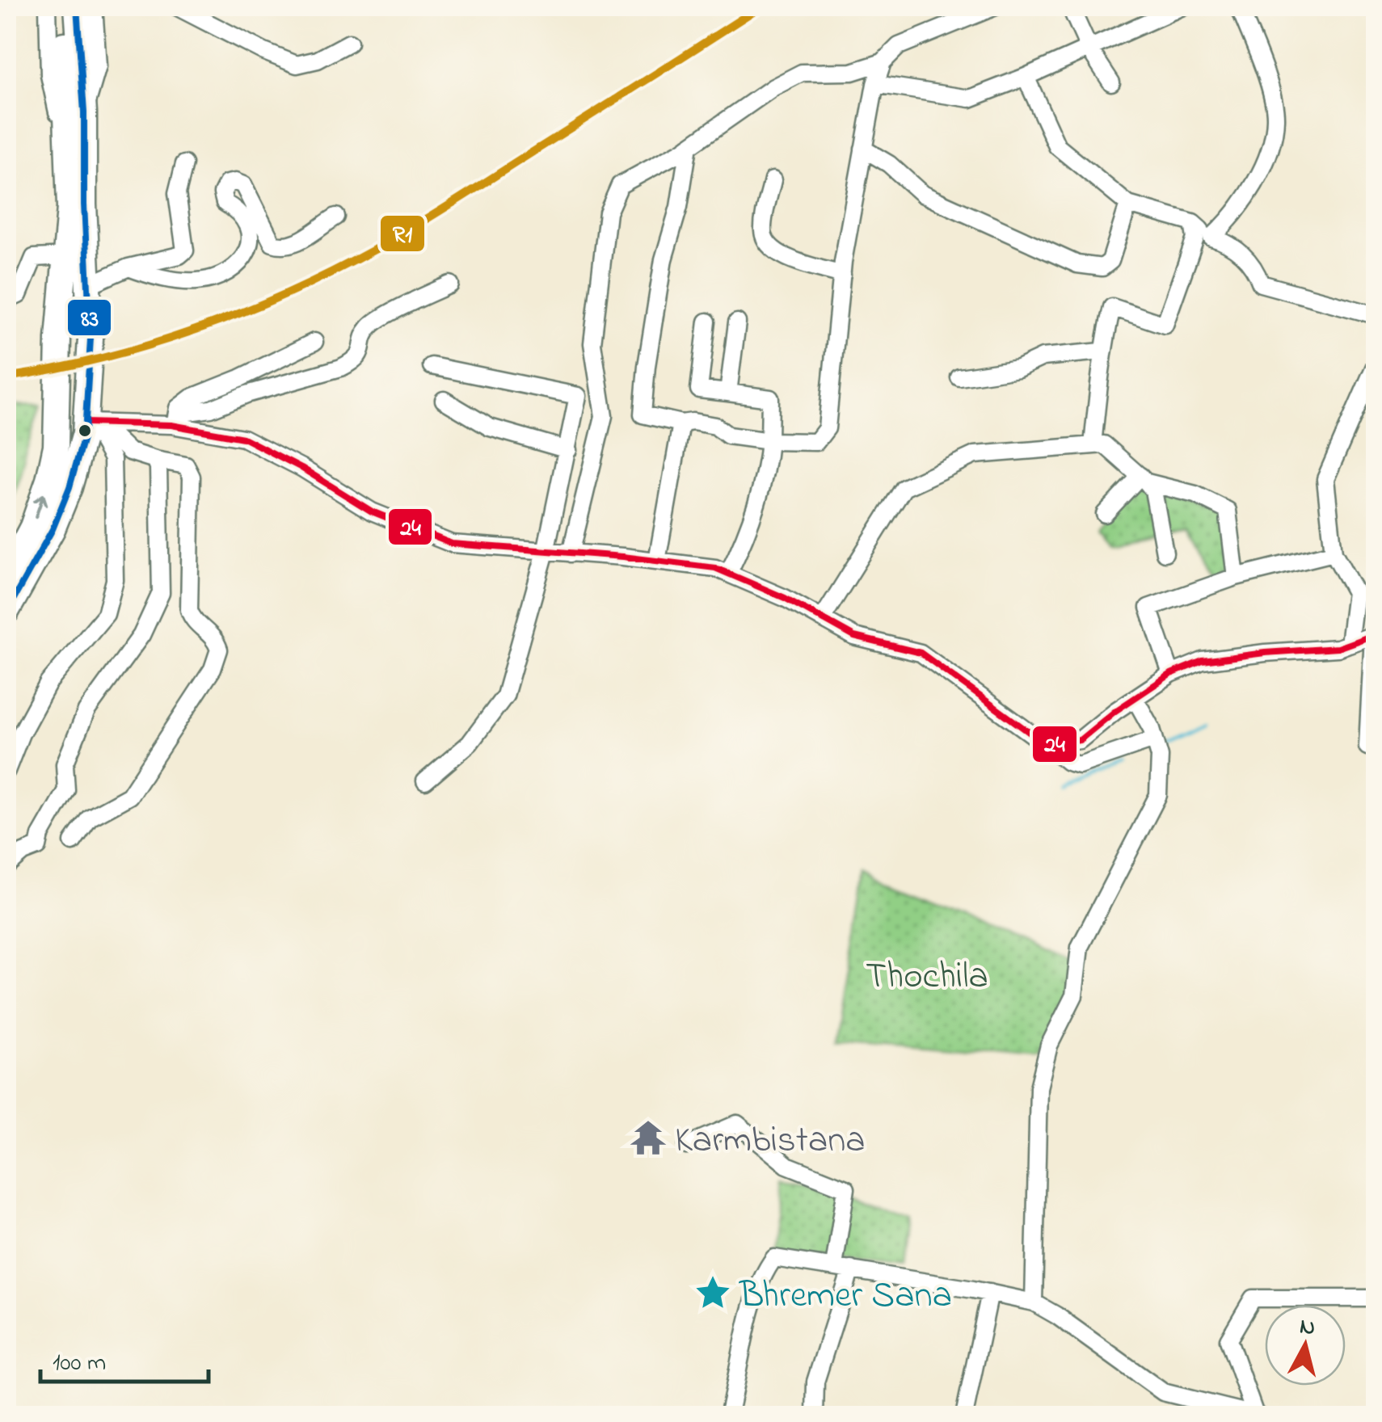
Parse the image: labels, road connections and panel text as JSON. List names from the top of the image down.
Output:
{
  "parks": ["Thochila"],
  "places": {
    "temple": ["Karmbistana"],
    "place": ["Bhremer Sana"]
  },
  "lines": ["transit line R1", "transit line 83", "transit line 24"],
  "scale_bar": "100 m",
  "north": "top"
}
